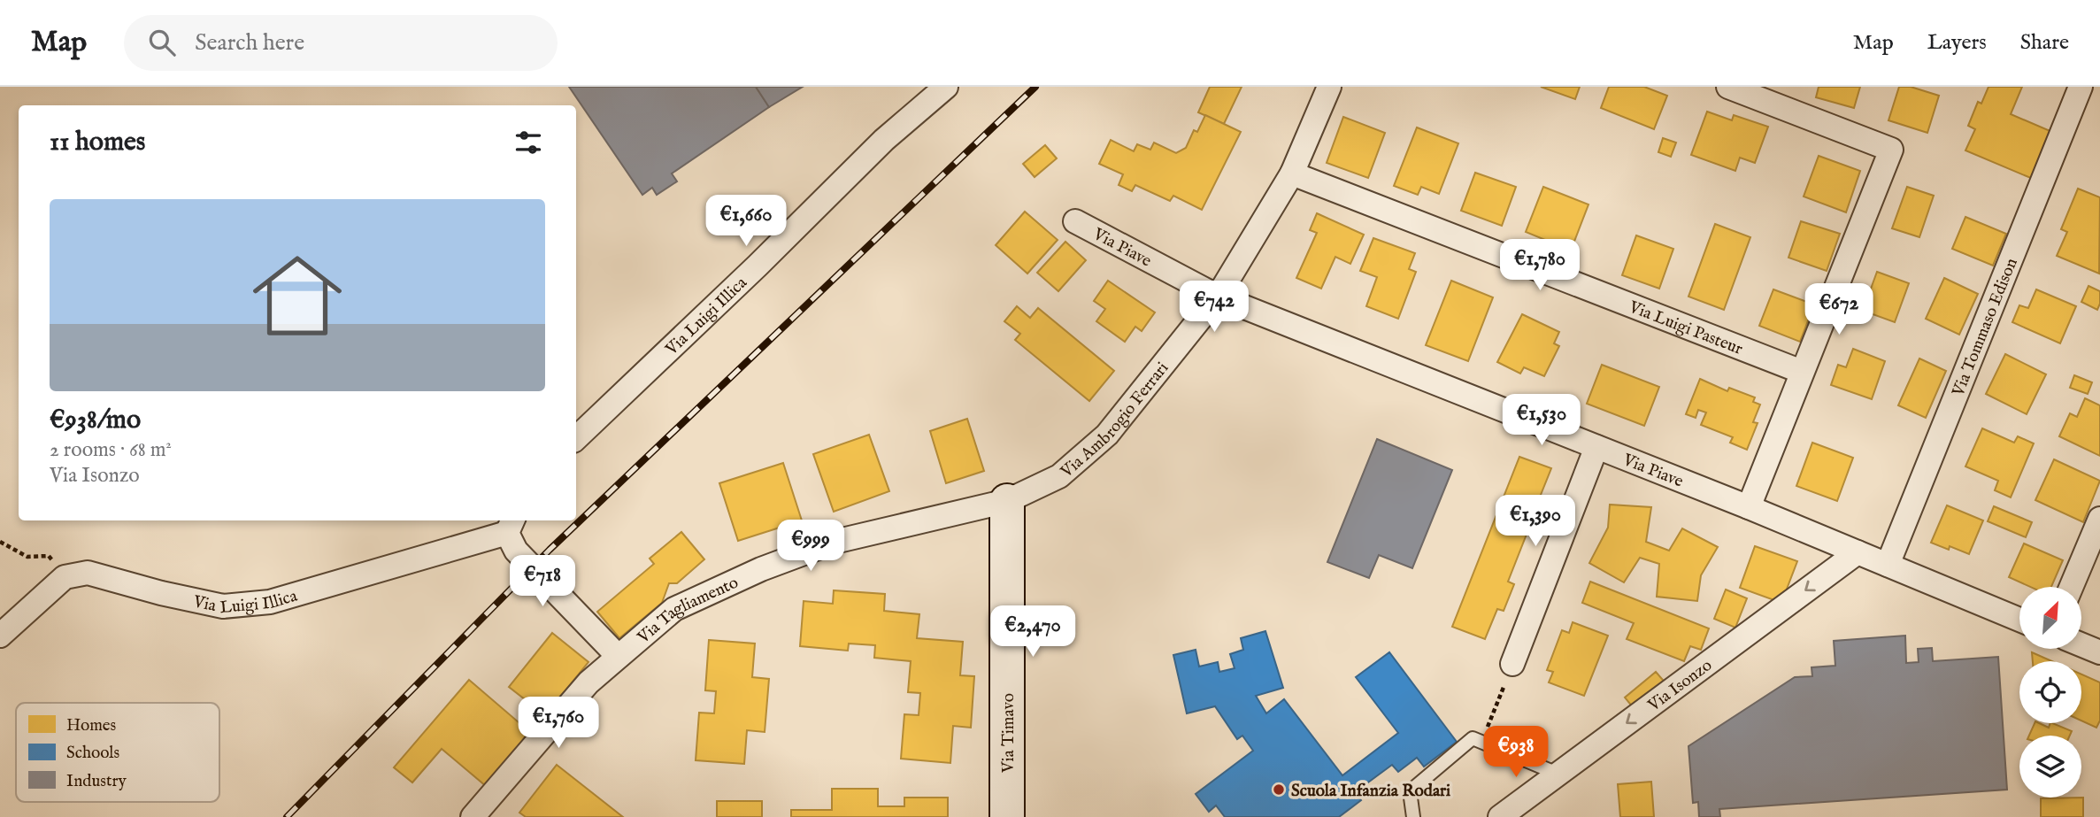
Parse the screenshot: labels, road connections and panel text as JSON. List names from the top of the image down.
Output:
{
  "streets": {
    "street": [
      "Via Piave",
      "Via Luigi Illica",
      "Via Tommaso Edison",
      "Via Luigi Pasteur",
      "Via Ambrogio Ferrari",
      "Via Tagliamento",
      "Via Isonzo",
      "Via Timavo"
    ]
  },
  "crossings": [
    ["Via Piave", "Via Tommaso Edison"],
    ["Via Piave", "Via Ambrogio Ferrari"],
    ["Via Piave", "Via Isonzo"],
    ["Via Luigi Illica", "Via Tagliamento"],
    ["Via Luigi Pasteur", "Via Ambrogio Ferrari"],
    ["Via Ambrogio Ferrari", "Via Tagliamento"],
    ["Via Ambrogio Ferrari", "Via Timavo"],
    ["Via Tagliamento", "Via Timavo"]
  ],
  "one_way": ["Via Isonzo"],
  "places": ["Scuola Infanzia Rodari"],
  "legend": ["Homes", "Schools", "Industry"],
  "north": "top right",
  "page": {
    "header": "Map",
    "search": "Search here",
    "nav": ["Map", "Layers", "Share"],
    "heading": "11 homes",
    "list": [
      {
        "name": "€938/mo",
        "note": "2 rooms · 68 m² · Via Isonzo"
      }
    ],
    "price": [
      "€1,660",
      "€1,780",
      "€742",
      "€672",
      "€1,530",
      "€1,390",
      "€999",
      "€718",
      "€2,470",
      "€1,760",
      "€938"
    ]
  }
}
